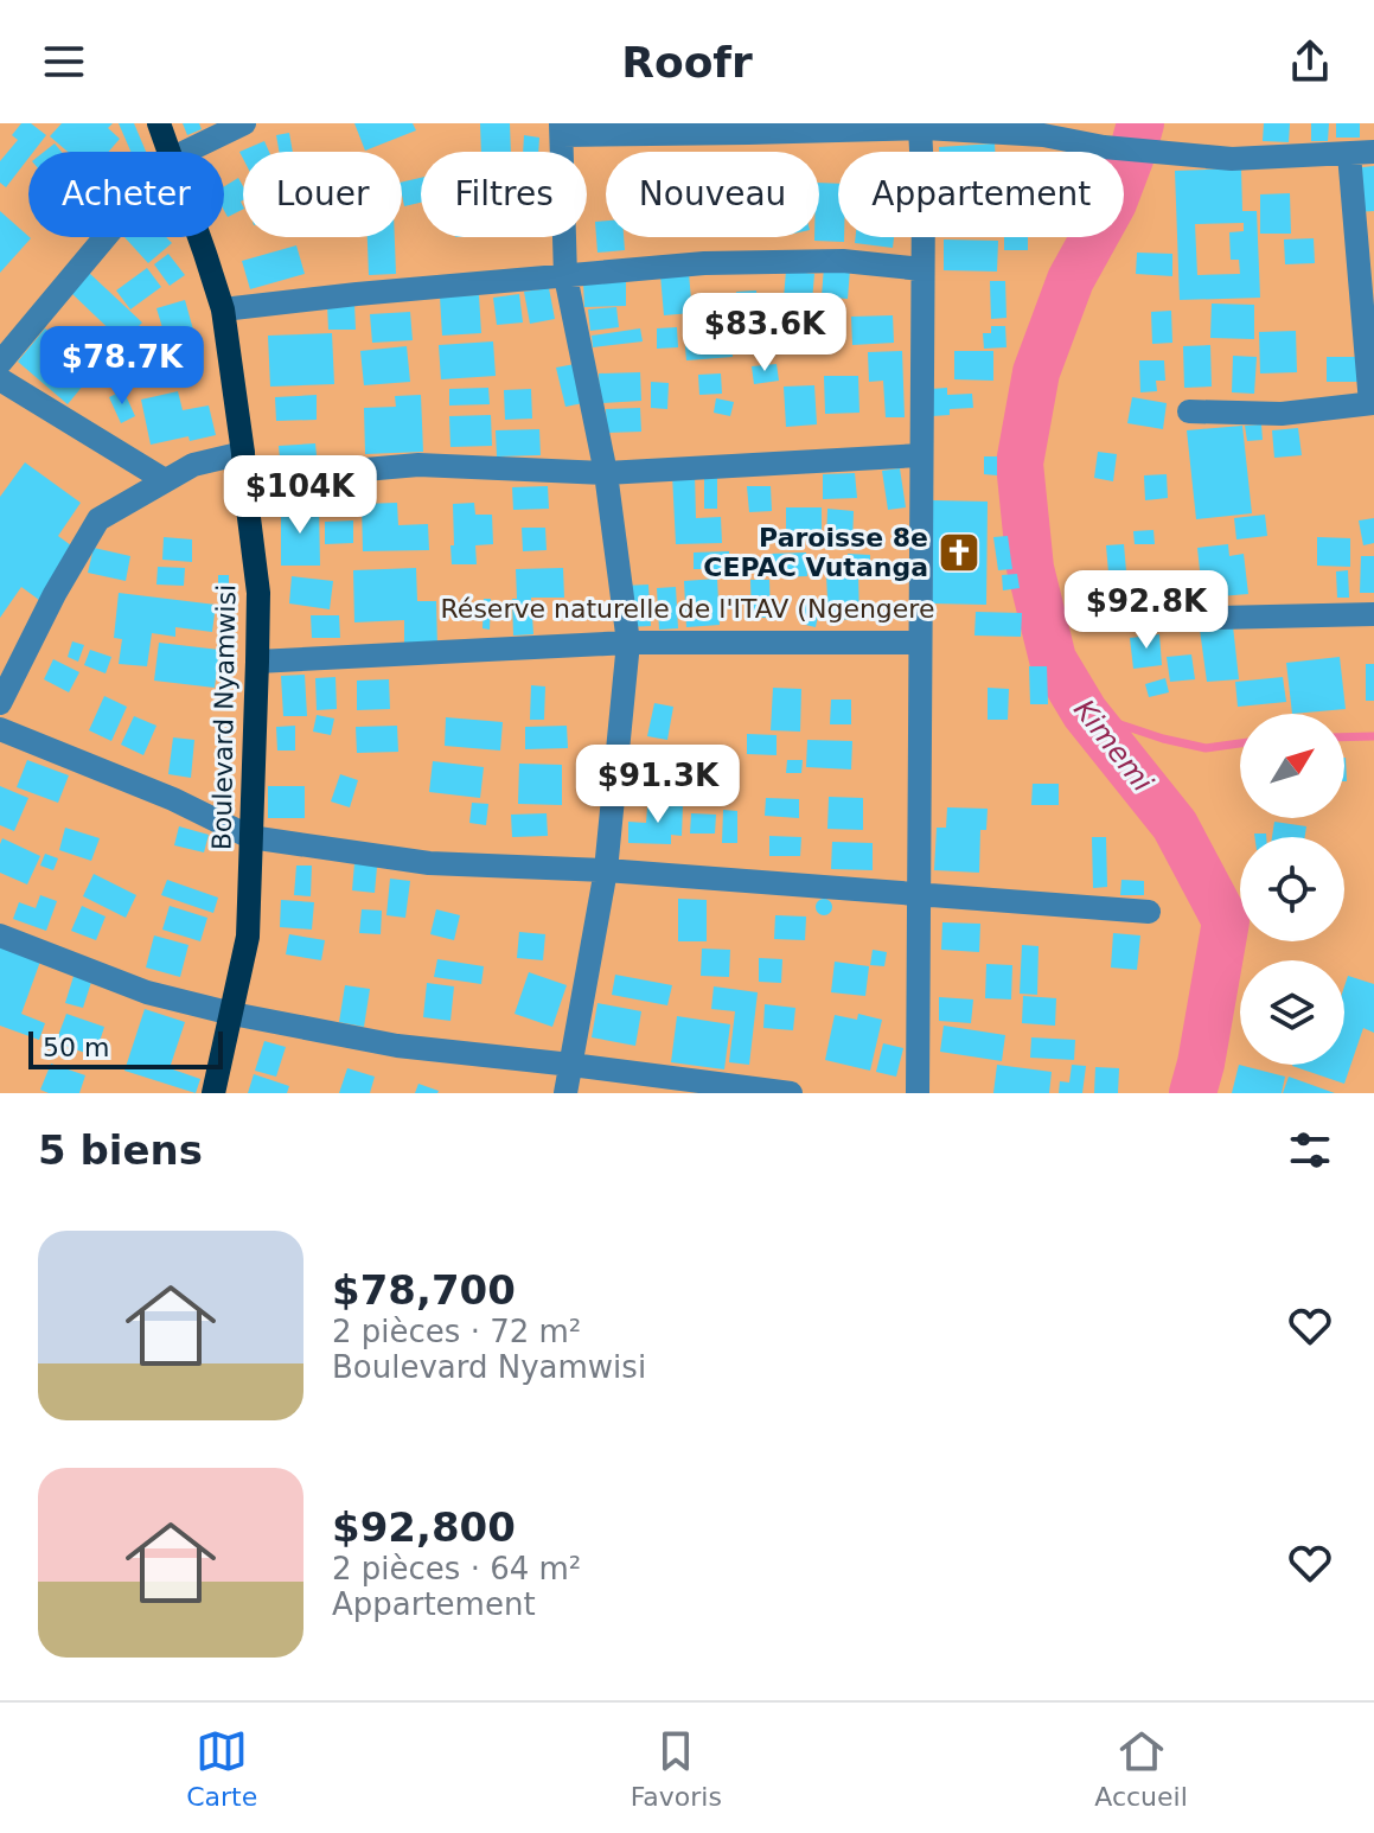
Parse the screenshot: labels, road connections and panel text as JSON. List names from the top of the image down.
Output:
{
  "streets": {
    "main road": ["Boulevard Nyamwisi"]
  },
  "water": ["Kimemi"],
  "parks": ["Réserve naturelle de l'ITAV (Ngengere"],
  "places": {
    "church": ["Paroisse 8e CEPAC Vutanga"]
  },
  "scale_bar": "50 m",
  "north": "top right",
  "page": {
    "header": "Roofr",
    "chip": [
      "Acheter",
      "Louer",
      "Filtres",
      "Nouveau",
      "Appartement"
    ],
    "price": [
      "$83.6K",
      "$78.7K",
      "$104K",
      "$92.8K",
      "$91.3K"
    ],
    "scale": "50 m",
    "heading": "5 biens",
    "list": [
      {
        "name": "$78,700",
        "note": "2 pièces · 72 m² · Boulevard Nyamwisi"
      },
      {
        "name": "$92,800",
        "note": "2 pièces · 64 m² · Appartement"
      }
    ],
    "tabs": ["Carte", "Favoris", "Accueil"]
  }
}
